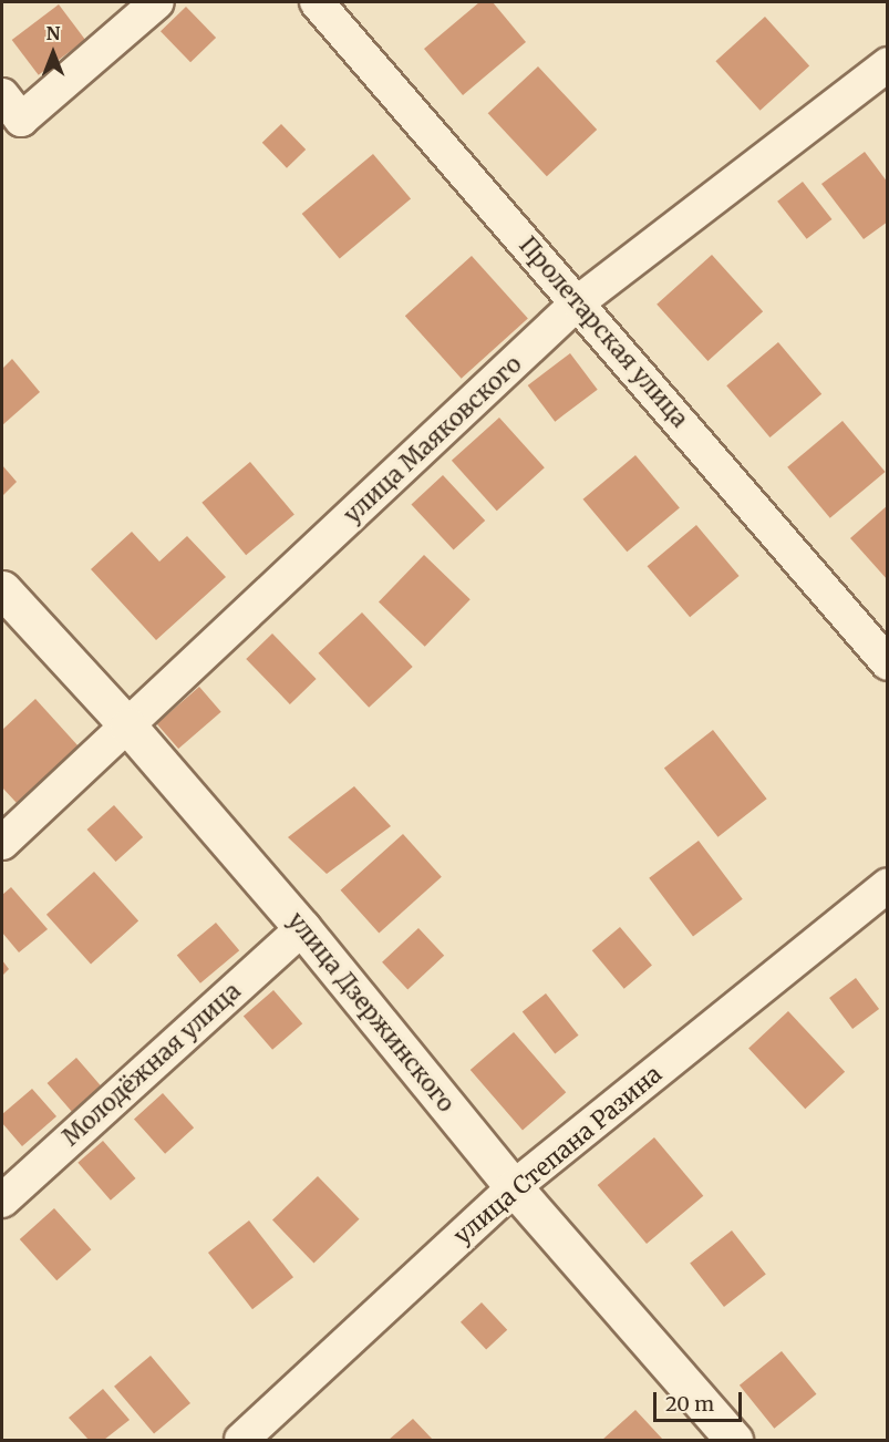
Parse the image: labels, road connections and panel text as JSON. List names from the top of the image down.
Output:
{
  "streets": {
    "street": [
      "Пролетарская улица",
      "улица Маяковского",
      "улица Дзержинского",
      "Молодёжная улица",
      "улица Степана Разина"
    ]
  },
  "crossings": [
    ["Пролетарская улица", "улица Маяковского"],
    ["улица Маяковского", "улица Дзержинского"],
    ["улица Дзержинского", "Молодёжная улица"],
    ["улица Дзержинского", "улица Степана Разина"]
  ],
  "scale_bar": "20 m",
  "north": "top"
}
